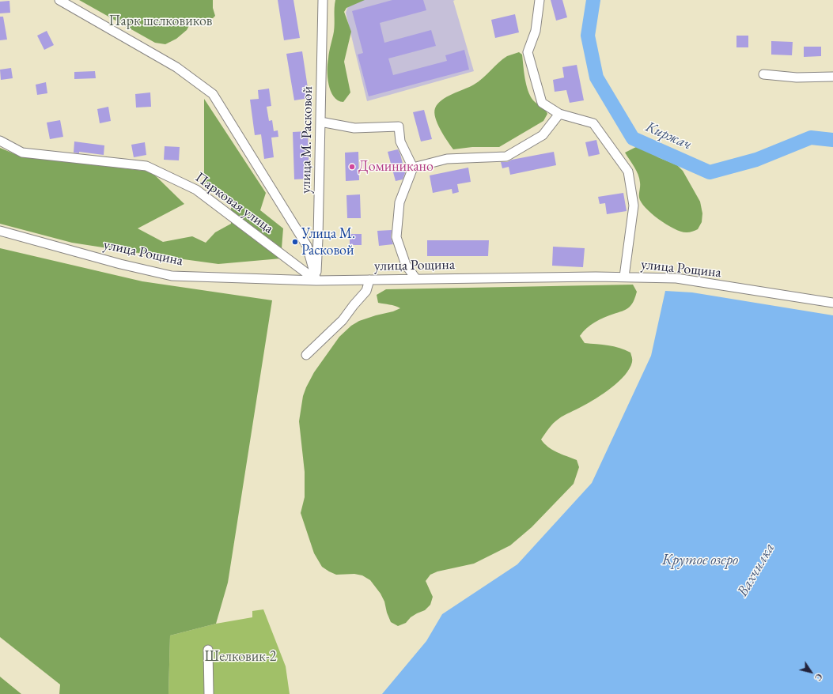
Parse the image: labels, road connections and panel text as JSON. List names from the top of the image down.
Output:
{
  "streets": {
    "street": ["улица М. Расковой", "Парковая улица", "улица Рощина"]
  },
  "crossings": [
    ["улица М. Расковой", "Парковая улица"],
    ["улица М. Расковой", "улица Рощина"],
    ["Парковая улица", "улица Рощина"]
  ],
  "water": ["Киржач", "Крутое озеро", "Вахчилка"],
  "parks": ["Парк шелковиков", "Шелковик-2"],
  "places": ["Доминикано", "Улица М. Расковой"],
  "north": "bottom right"
}
